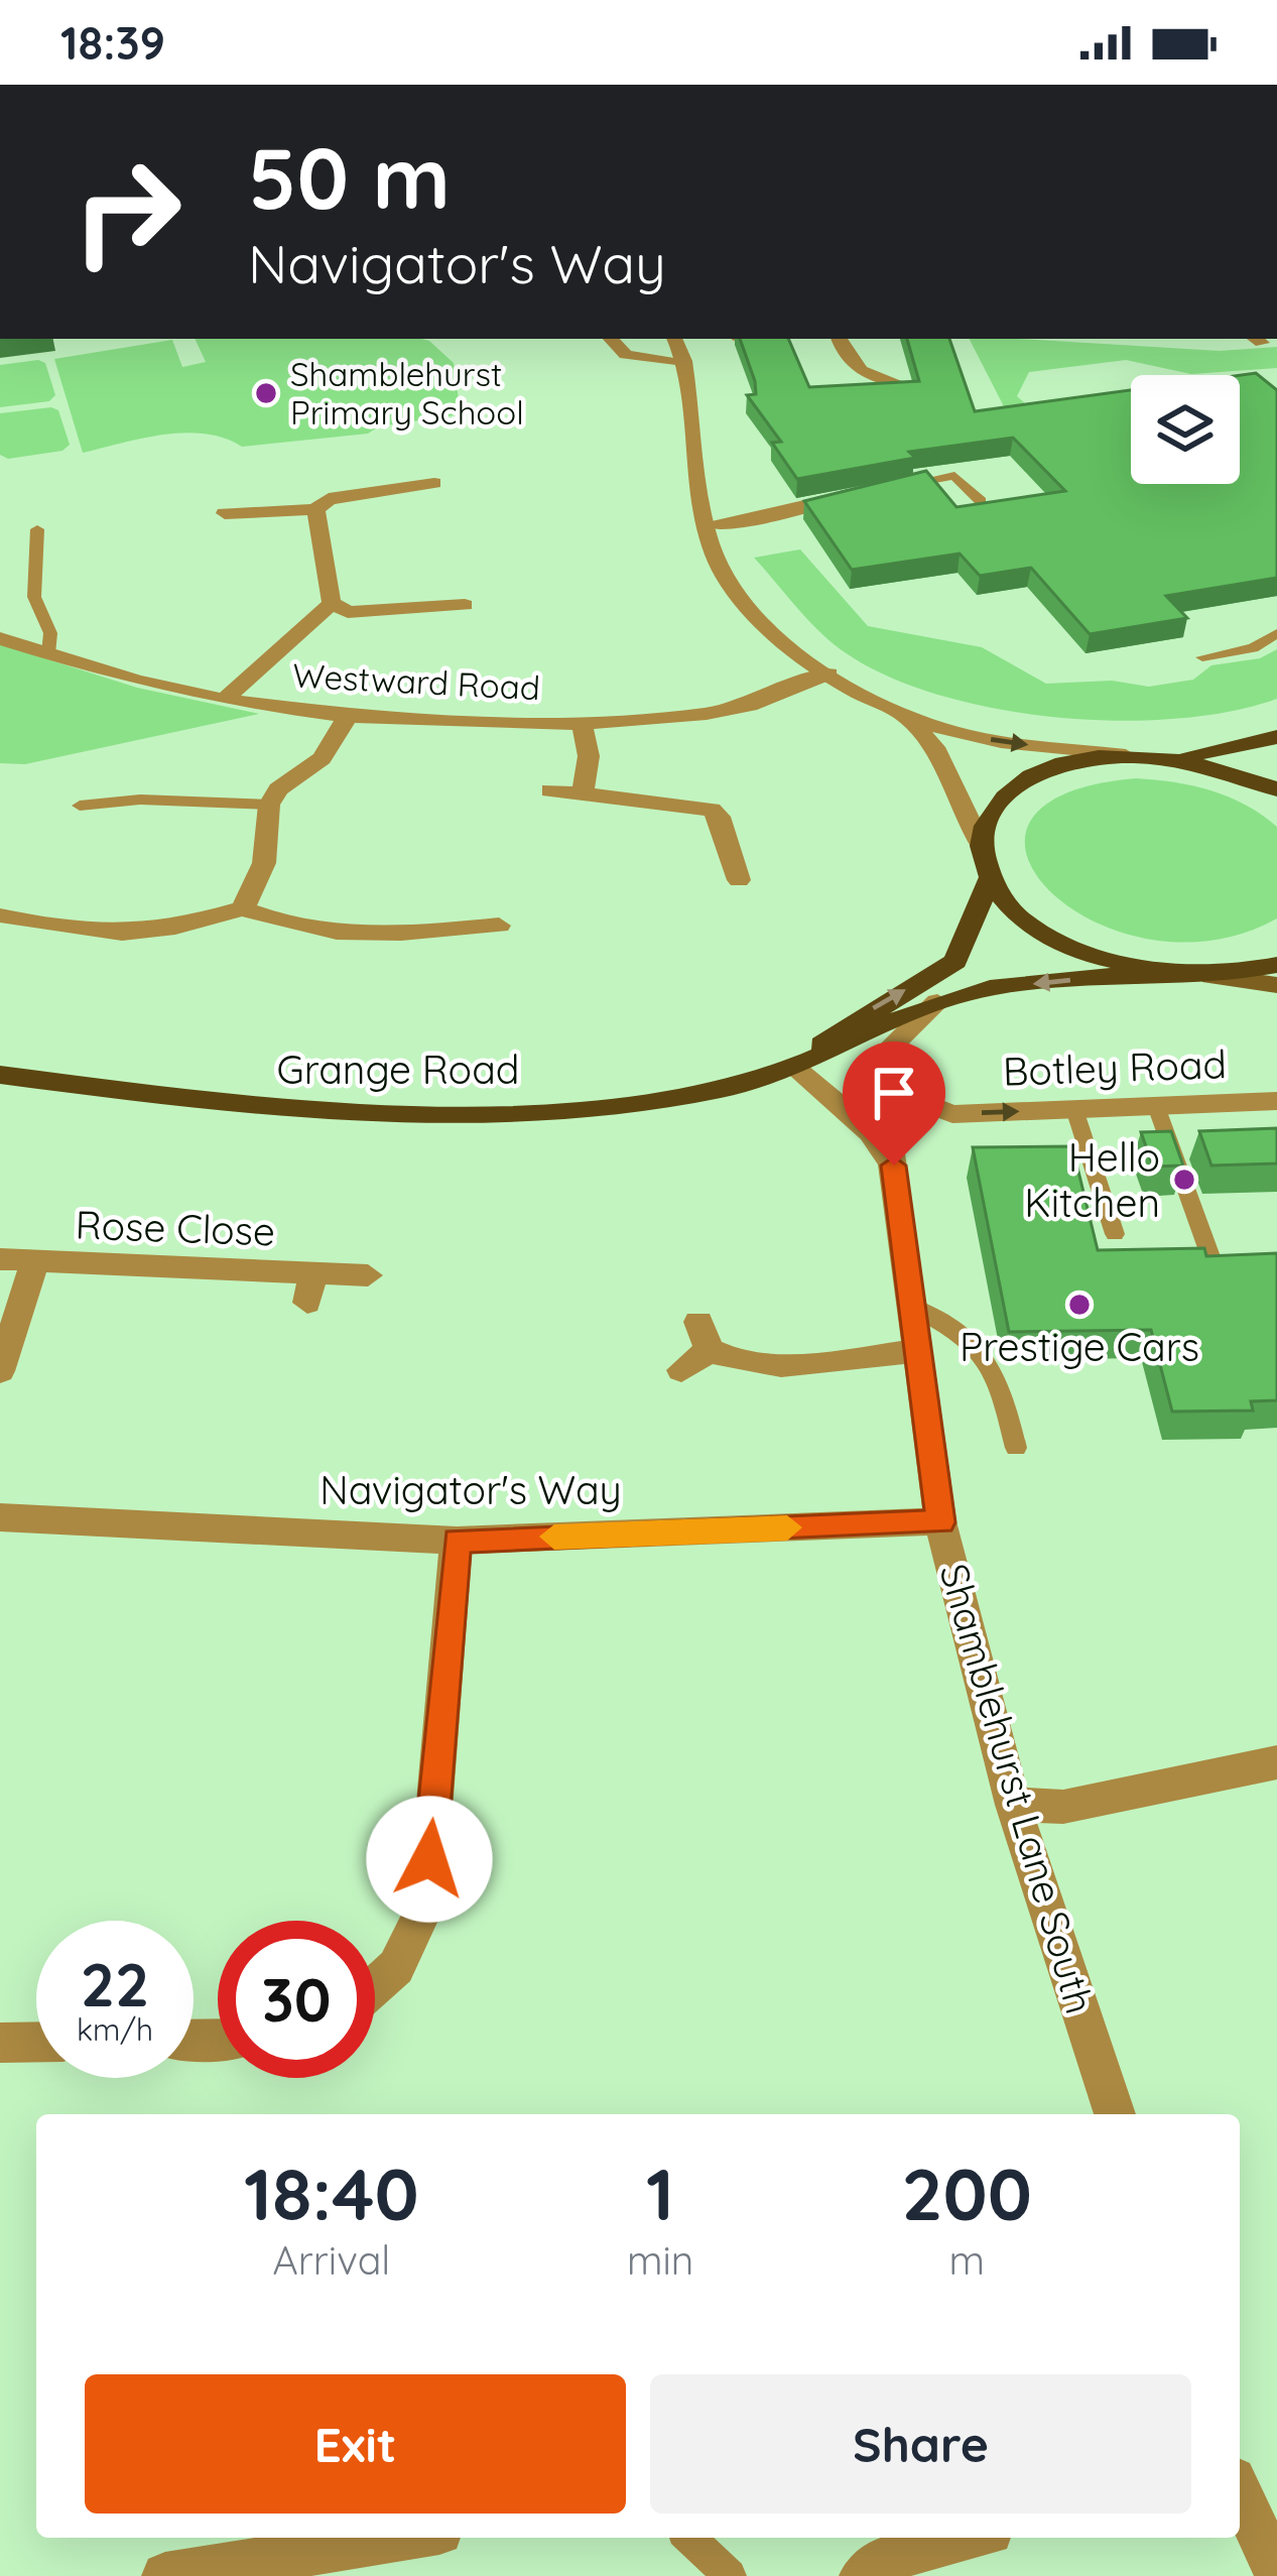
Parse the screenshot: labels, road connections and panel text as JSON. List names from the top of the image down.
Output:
{
  "streets": {
    "main road": ["Grange Road"],
    "street": [
      "Westward Road",
      "Botley Road",
      "Rose Close",
      "Navigator's Way",
      "Shamblehurst Lane South"
    ]
  },
  "crossings": [
    ["Botley Road", "Shamblehurst Lane South"],
    ["Grange Road", "Shamblehurst Lane South"],
    ["Navigator's Way", "Shamblehurst Lane South"]
  ],
  "one_way": ["Botley Road"],
  "places": ["Shamblehurst Primary School", "Hello Kitchen", "Prestige Cars"],
  "page": {
    "status": "18:39",
    "turn": ["50 m", "Navigator's Way"],
    "speed": "22 km/h",
    "limit": "30",
    "eta": [
      "18:40",
      "Arrival",
      "1",
      "min",
      "200",
      "m"
    ],
    "buttons": ["Exit", "Share"]
  }
}
